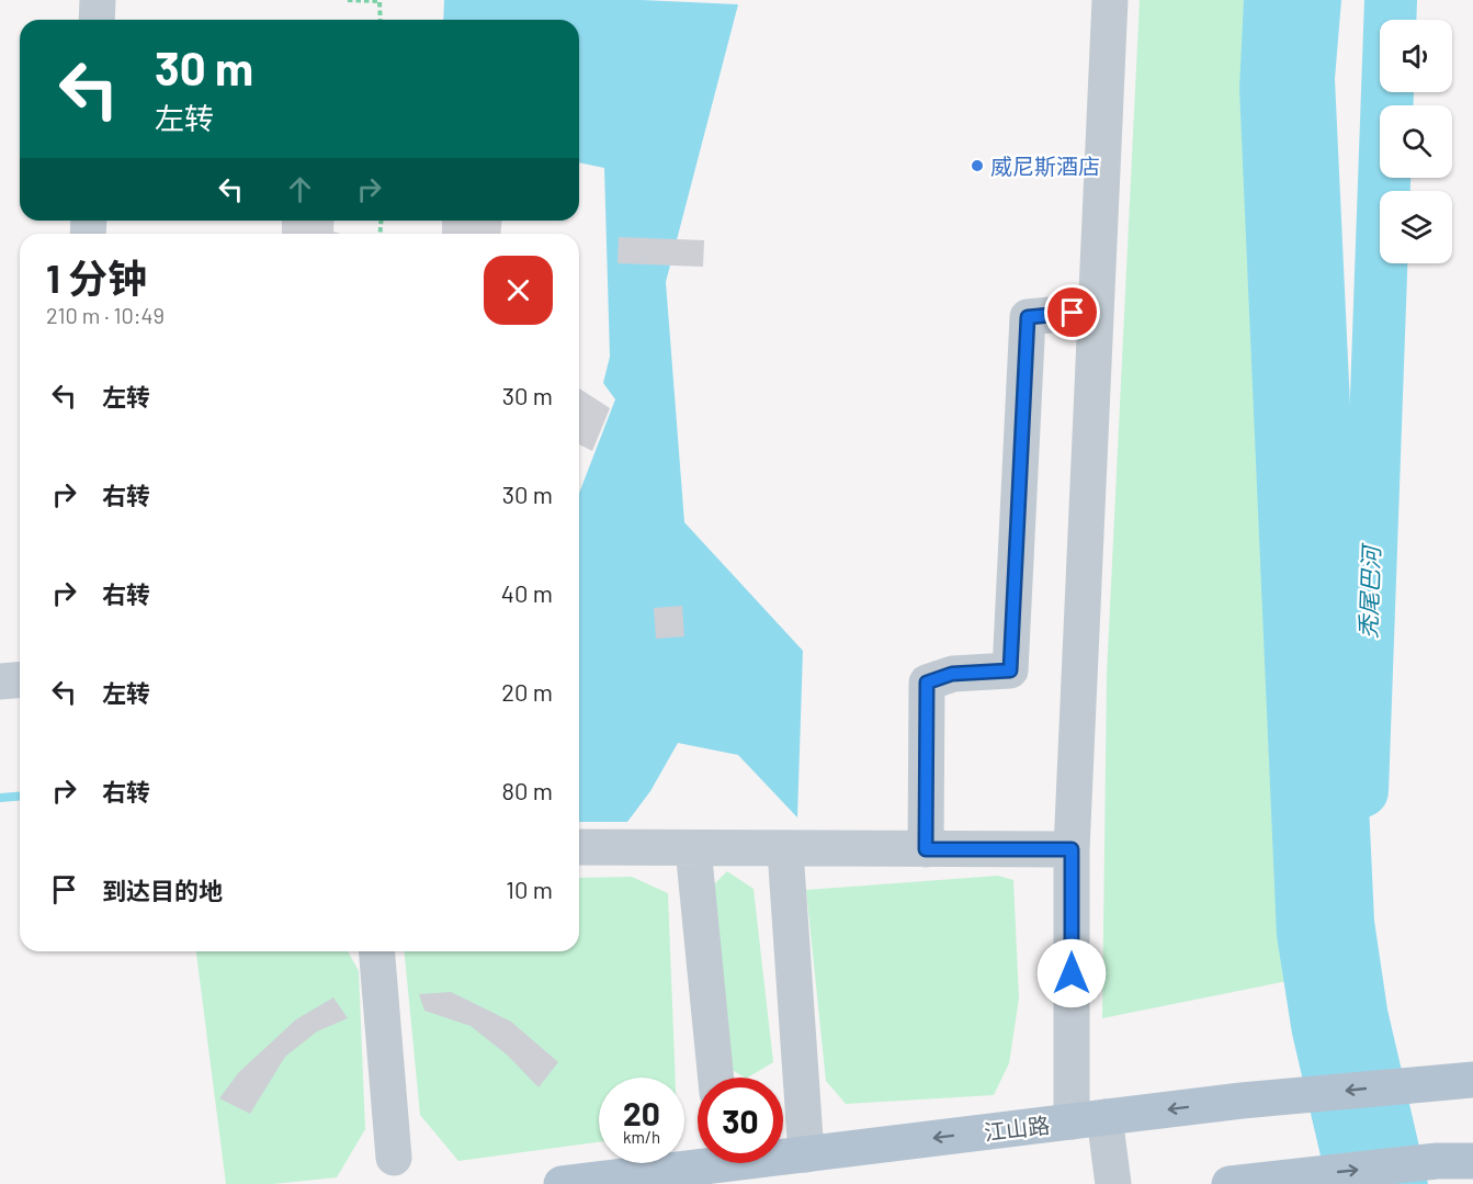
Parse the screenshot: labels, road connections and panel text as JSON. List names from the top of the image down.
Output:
{
  "streets": {
    "main road": ["江山路"]
  },
  "water": ["秃尾巴河"],
  "places": ["威尼斯酒店"],
  "page": {
    "turn": ["30 m", "左转"],
    "heading": ["1 分钟", "210 m · 10:49"],
    "list": [
      {
        "name": "左转",
        "value": "30 m"
      },
      {
        "name": "右转",
        "value": "30 m"
      },
      {
        "name": "右转",
        "value": "40 m"
      },
      {
        "name": "左转",
        "value": "20 m"
      },
      {
        "name": "右转",
        "value": "80 m"
      },
      {
        "name": "到达目的地",
        "value": "10 m"
      }
    ],
    "speed": "20 km/h",
    "limit": "30"
  }
}
